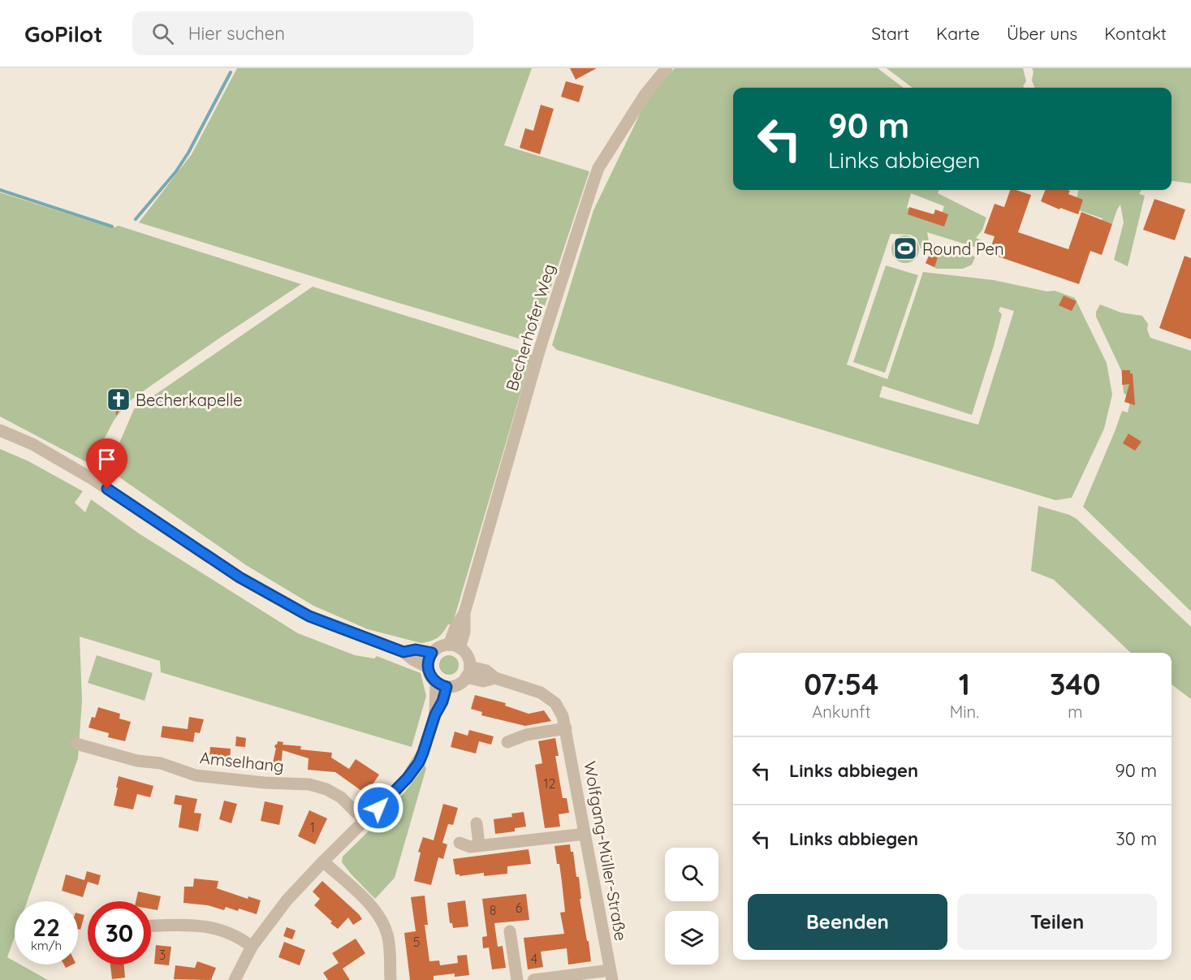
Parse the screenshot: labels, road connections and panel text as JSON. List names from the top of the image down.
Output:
{
  "streets": {
    "street": ["Becherhofer Weg", "Amselhang", "Wolfgang-Müller-Straße"]
  },
  "crossings": [
    ["Becherhofer Weg", "Wolfgang-Müller-Straße"]
  ],
  "places": {
    "sports": ["Round Pen"],
    "church": ["Becherkapelle"]
  },
  "house_numbers": [
    "12",
    "1",
    "6",
    "8",
    "5",
    "3",
    "4"
  ],
  "page": {
    "header": "GoPilot",
    "search": "Hier suchen",
    "nav": [
      "Start",
      "Karte",
      "Über uns",
      "Kontakt"
    ],
    "turn": ["90 m", "Links abbiegen"],
    "eta": [
      "07:54",
      "Ankunft",
      "1",
      "Min.",
      "340",
      "m"
    ],
    "list": [
      {
        "name": "Links abbiegen",
        "value": "90 m"
      },
      {
        "name": "Links abbiegen",
        "value": "30 m"
      }
    ],
    "buttons": ["Beenden", "Teilen"],
    "speed": "22 km/h",
    "limit": "30"
  }
}
